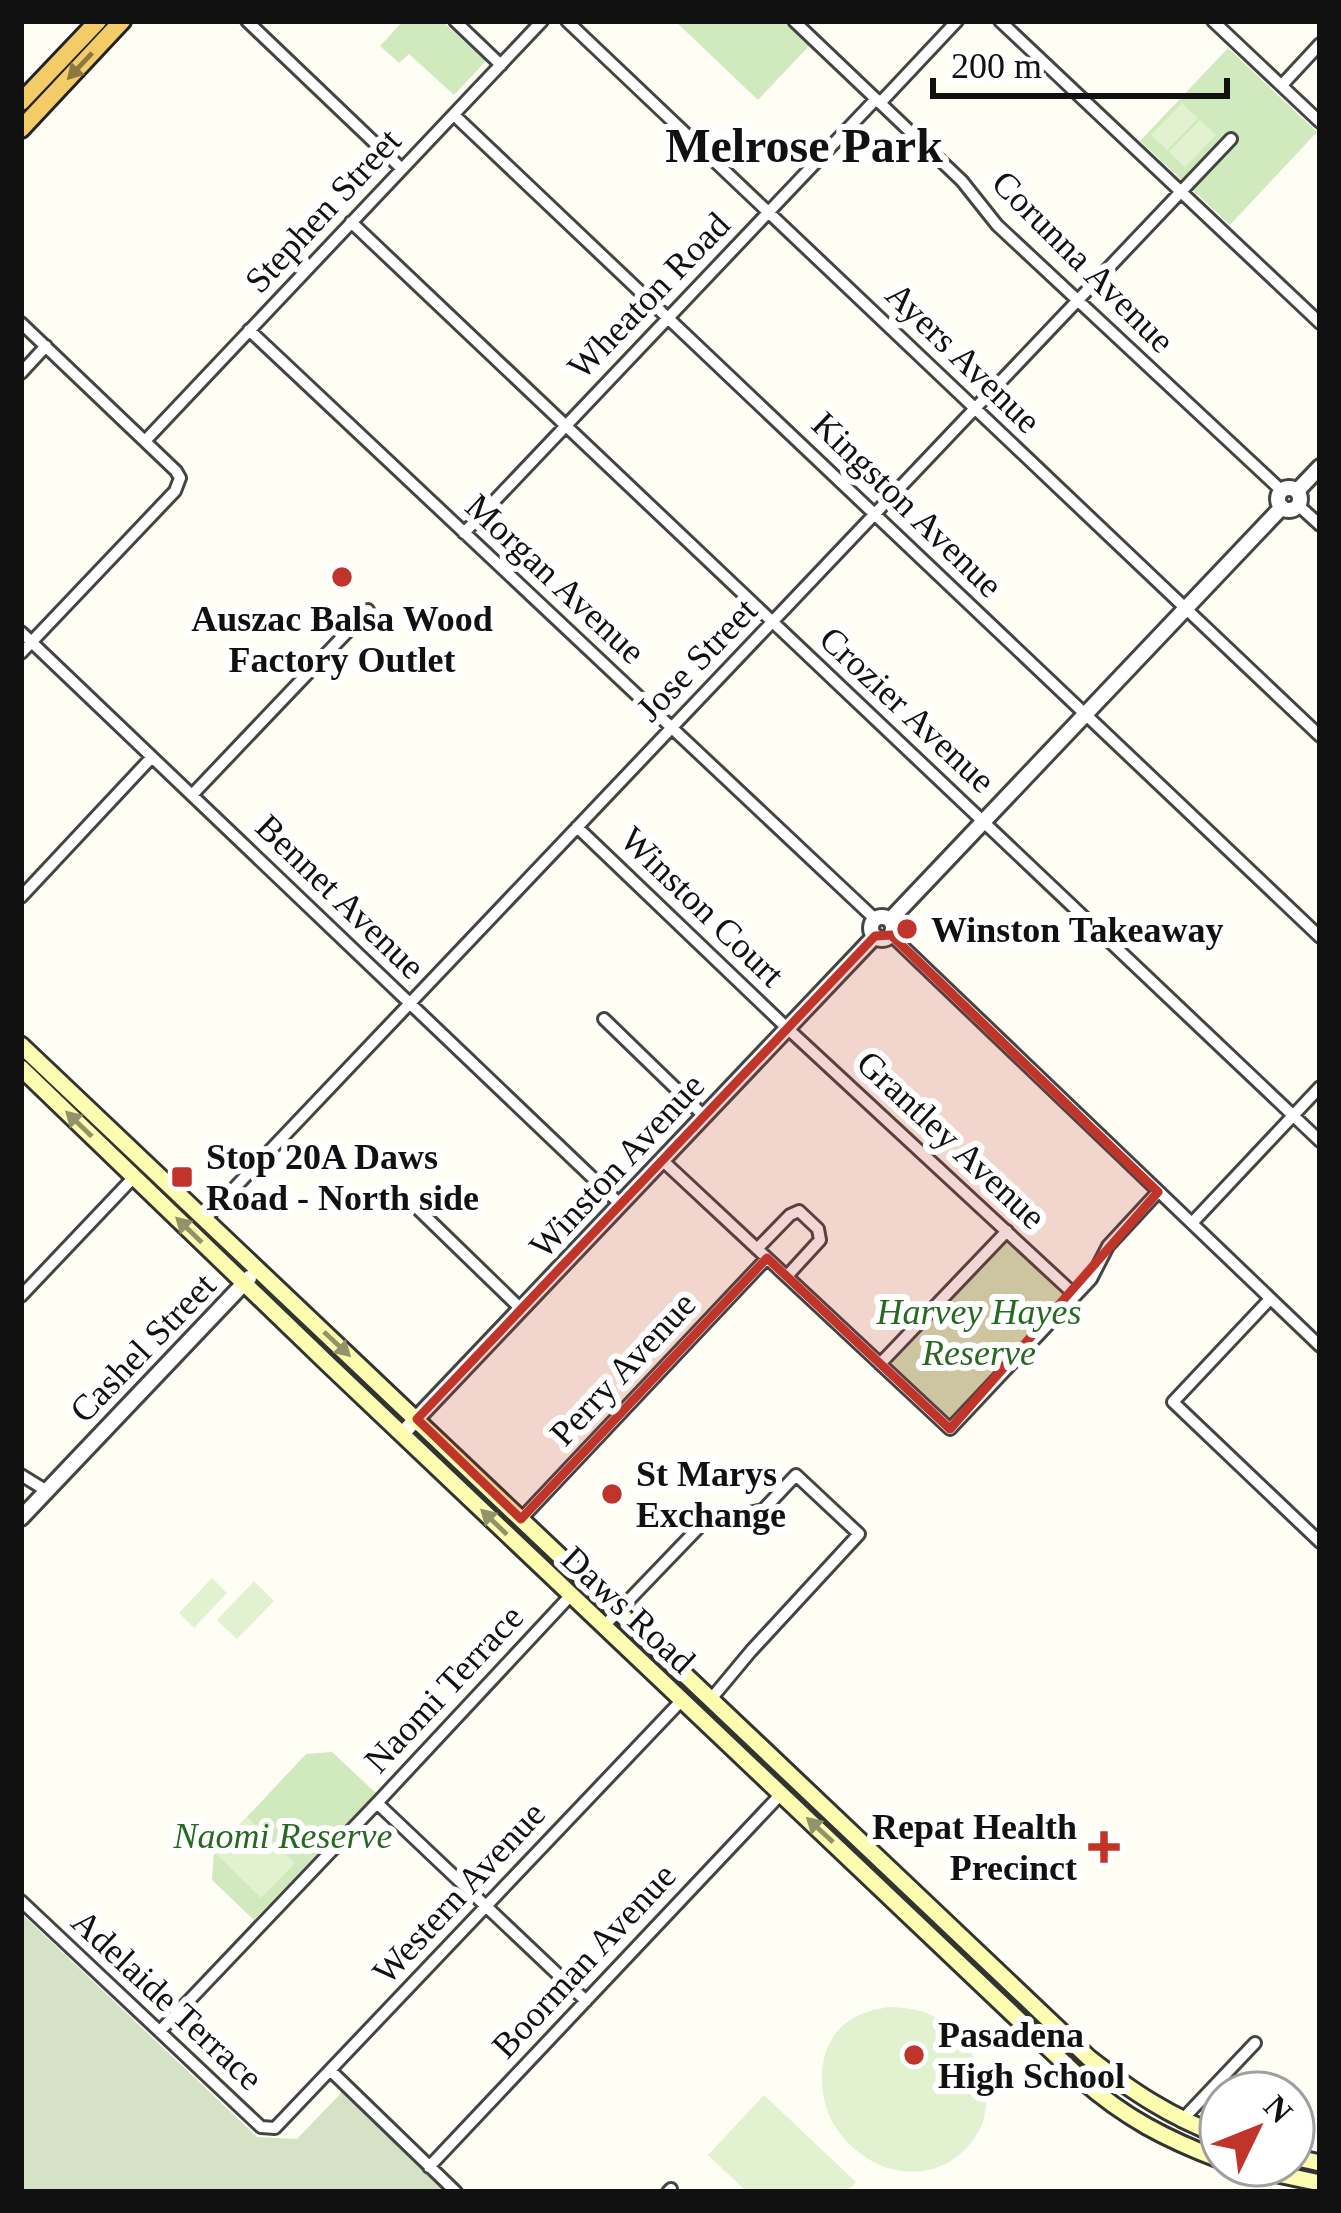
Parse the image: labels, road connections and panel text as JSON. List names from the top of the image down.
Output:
{
  "streets": {
    "main road": ["Daws Road"],
    "street": [
      "Stephen Street",
      "Corunna Avenue",
      "Wheaton Road",
      "Ayers Avenue",
      "Kingston Avenue",
      "Morgan Avenue",
      "Jose Street",
      "Crozier Avenue",
      "Bennet Avenue",
      "Winston Court",
      "Grantley Avenue",
      "Winston Avenue",
      "Cashel Street",
      "Perry Avenue",
      "Naomi Terrace",
      "Western Avenue",
      "Boorman Avenue",
      "Adelaide Terrace"
    ]
  },
  "crossings": [
    ["Stephen Street", "Kingston Avenue"],
    ["Stephen Street", "Morgan Avenue"],
    ["Stephen Street", "Crozier Avenue"],
    ["Corunna Avenue", "Wheaton Road"],
    ["Corunna Avenue", "Jose Street"],
    ["Wheaton Road", "Ayers Avenue"],
    ["Wheaton Road", "Kingston Avenue"],
    ["Wheaton Road", "Morgan Avenue"],
    ["Wheaton Road", "Crozier Avenue"],
    ["Ayers Avenue", "Jose Street"],
    ["Kingston Avenue", "Jose Street"],
    ["Morgan Avenue", "Jose Street"],
    ["Morgan Avenue", "Winston Avenue"],
    ["Jose Street", "Crozier Avenue"],
    ["Jose Street", "Bennet Avenue"],
    ["Jose Street", "Winston Court"],
    ["Jose Street", "Daws Road"],
    ["Bennet Avenue", "Winston Avenue"],
    ["Winston Court", "Grantley Avenue"],
    ["Winston Court", "Winston Avenue"],
    ["Grantley Avenue", "Winston Avenue"],
    ["Winston Avenue", "Daws Road"],
    ["Cashel Street", "Daws Road"],
    ["Perry Avenue", "Daws Road"],
    ["Daws Road", "Naomi Terrace"],
    ["Daws Road", "Western Avenue"],
    ["Daws Road", "Boorman Avenue"],
    ["Naomi Terrace", "Adelaide Terrace"],
    ["Western Avenue", "Adelaide Terrace"]
  ],
  "districts": ["Melrose Park"],
  "parks": ["Harvey Hayes Reserve", "Naomi Reserve"],
  "places": {
    "other": [
      "Auszac Balsa Wood Factory Outlet",
      "Winston Takeaway",
      "St Marys Exchange",
      "Pasadena High School"
    ],
    "transit": ["Stop 20A Daws Road - North side"],
    "health": ["Repat Health Precinct"]
  },
  "scale_bar": "200 m",
  "north": "top right"
}
